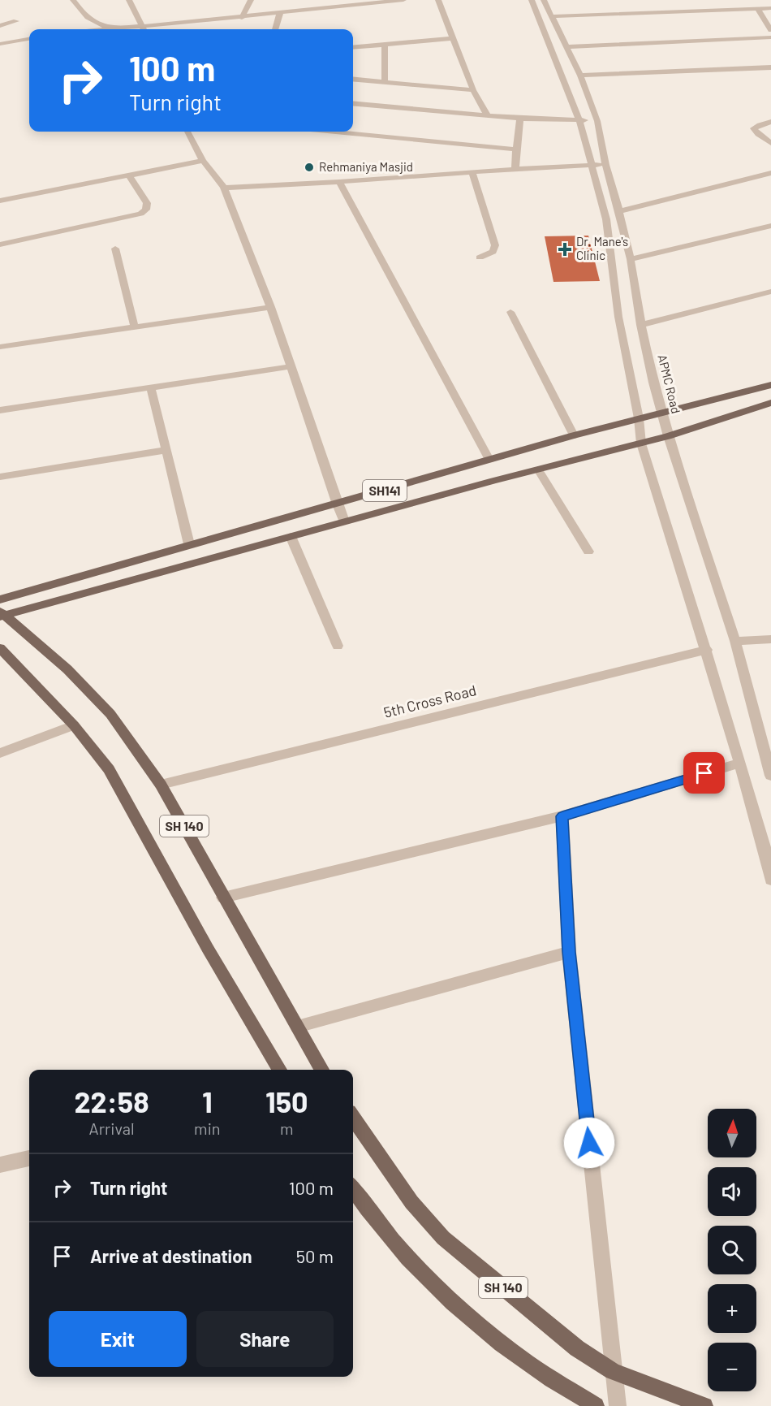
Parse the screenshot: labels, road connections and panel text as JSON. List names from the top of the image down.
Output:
{
  "streets": {
    "main road": ["SH141", "SH 140"],
    "street": ["APMC Road", "5th Cross Road"]
  },
  "crossings": [
    ["APMC Road", "SH141"],
    ["5th Cross Road", "SH 140"]
  ],
  "places": {
    "other": ["Rehmaniya Masjid"],
    "health": ["Dr. Mane's Clinic"]
  },
  "north": "top",
  "page": {
    "turn": ["100 m", "Turn right"],
    "eta": [
      "22:58",
      "Arrival",
      "1",
      "min",
      "150",
      "m"
    ],
    "map_buttons": ["+", "−"],
    "list": [
      {
        "name": "Turn right",
        "value": "100 m"
      },
      {
        "name": "Arrive at destination",
        "value": "50 m"
      }
    ],
    "buttons": ["Exit", "Share"]
  }
}
